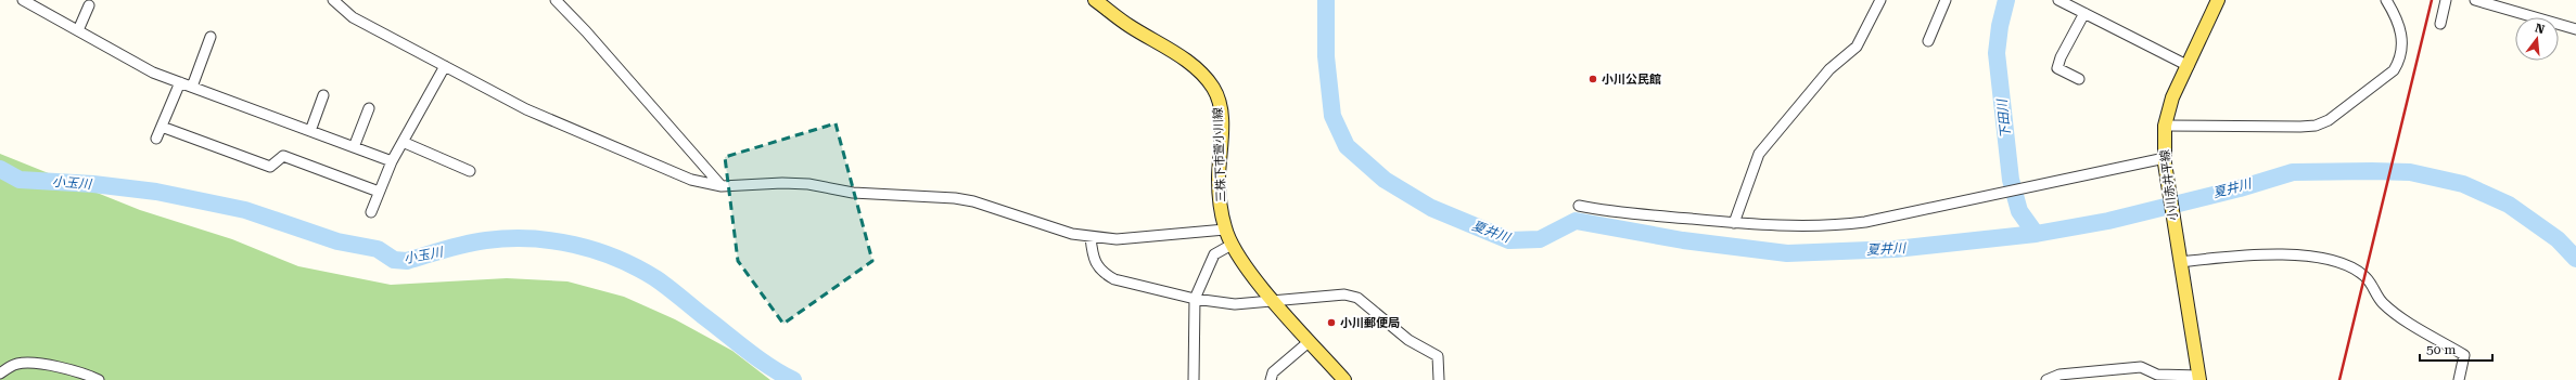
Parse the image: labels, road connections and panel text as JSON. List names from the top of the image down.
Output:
{
  "streets": {
    "main road": ["三株下市萱小川線", "小川赤井平線"]
  },
  "water": ["下田川", "小玉川", "夏井川"],
  "places": ["小川公民館", "小川郵便局"],
  "scale_bar": "50 m",
  "north": "top"
}
